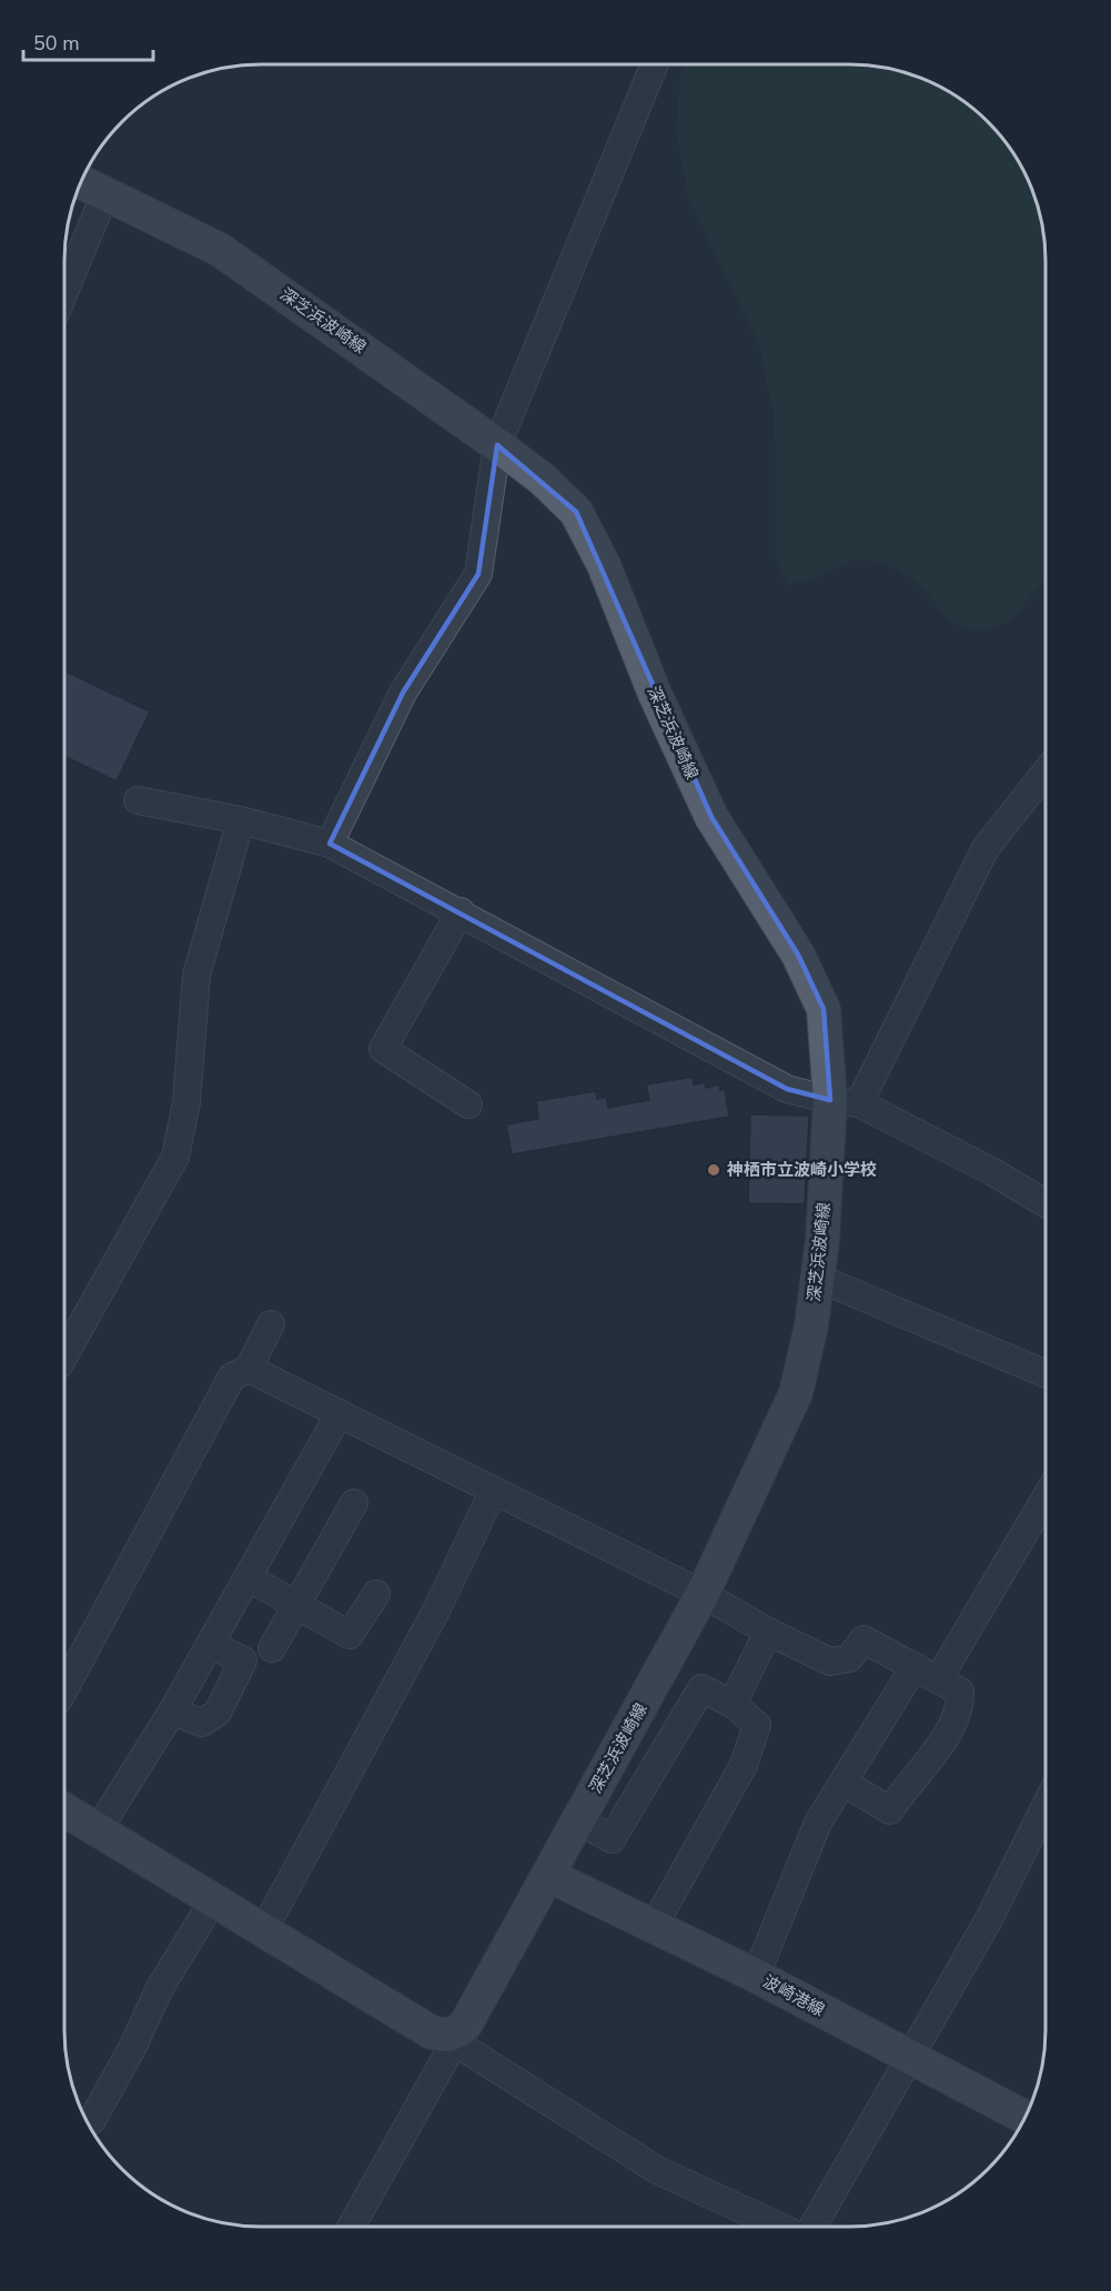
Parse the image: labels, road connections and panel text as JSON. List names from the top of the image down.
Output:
{
  "streets": {
    "main road": ["深芝浜波崎線", "波崎港線"]
  },
  "crossings": [
    ["深芝浜波崎線", "波崎港線"]
  ],
  "places": ["神栖市立波崎小学校"],
  "scale_bar": "50 m"
}
